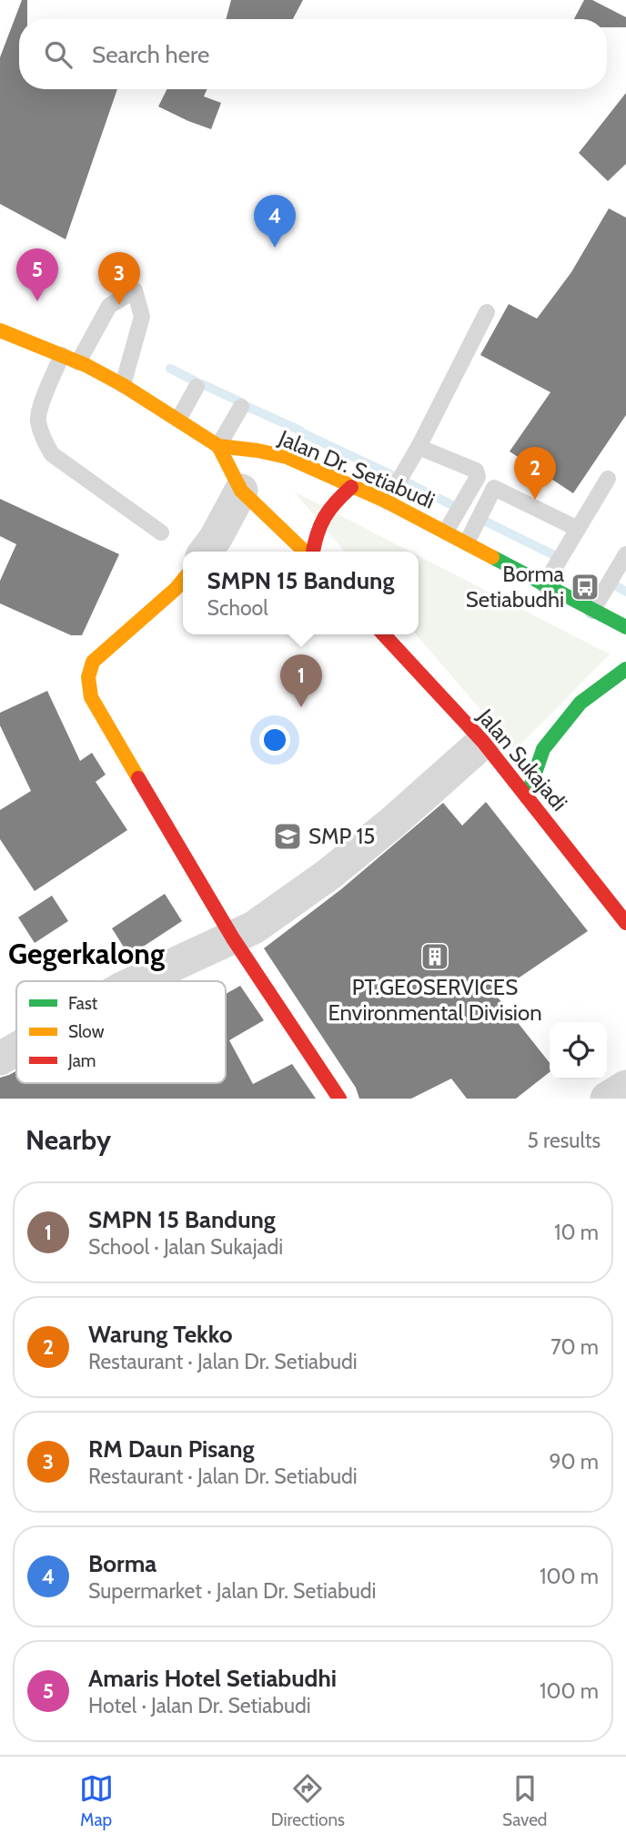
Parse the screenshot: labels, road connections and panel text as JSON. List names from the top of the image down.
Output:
{
  "streets": {
    "main road": ["Jalan Dr. Setiabudi", "Jalan Sukajadi"]
  },
  "districts": ["Gegerkalong"],
  "places": {
    "bus stop": ["Borma Setiabudhi"],
    "school or university": ["SMP 15"],
    "building": ["PT.GEOSERVICES Environmental Division"]
  },
  "legend": ["Fast", "Slow", "Jam"],
  "page": {
    "search": "Search here",
    "pins": [
      "4",
      "5",
      "3",
      "2",
      "1"
    ],
    "popup": ["SMPN 15 Bandung", "School"],
    "heading": ["Nearby", "5 results"],
    "list": [
      {
        "mark": "1",
        "name": "SMPN 15 Bandung",
        "note": "School · Jalan Sukajadi",
        "value": "10 m"
      },
      {
        "mark": "2",
        "name": "Warung Tekko",
        "note": "Restaurant · Jalan Dr. Setiabudi",
        "value": "70 m"
      },
      {
        "mark": "3",
        "name": "RM Daun Pisang",
        "note": "Restaurant · Jalan Dr. Setiabudi",
        "value": "90 m"
      },
      {
        "mark": "4",
        "name": "Borma",
        "note": "Supermarket · Jalan Dr. Setiabudi",
        "value": "100 m"
      },
      {
        "mark": "5",
        "name": "Amaris Hotel Setiabudhi",
        "note": "Hotel · Jalan Dr. Setiabudi",
        "value": "100 m"
      }
    ],
    "nav": ["Map", "Directions", "Saved"]
  }
}
